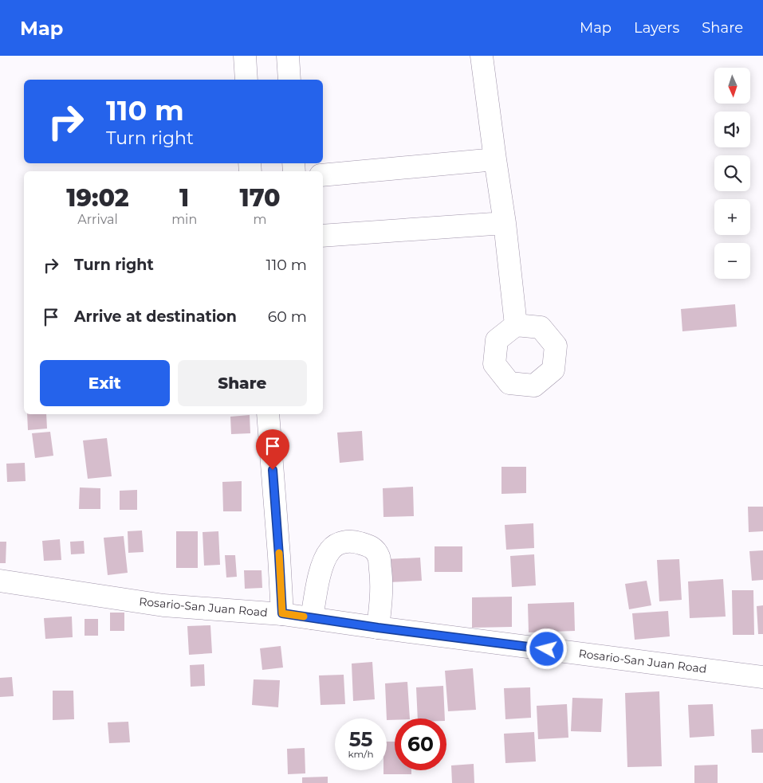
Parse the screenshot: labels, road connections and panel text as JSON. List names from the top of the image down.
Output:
{
  "streets": {
    "main road": ["Rosario-San Juan Road"]
  },
  "north": "bottom",
  "page": {
    "header": "Map",
    "nav": ["Map", "Layers", "Share"],
    "map_buttons": ["+", "−"],
    "turn": ["110 m", "Turn right"],
    "eta": [
      "19:02",
      "Arrival",
      "1",
      "min",
      "170",
      "m"
    ],
    "list": [
      {
        "name": "Turn right",
        "value": "110 m"
      },
      {
        "name": "Arrive at destination",
        "value": "60 m"
      }
    ],
    "buttons": ["Exit", "Share"],
    "speed": "55 km/h",
    "limit": "60"
  }
}
